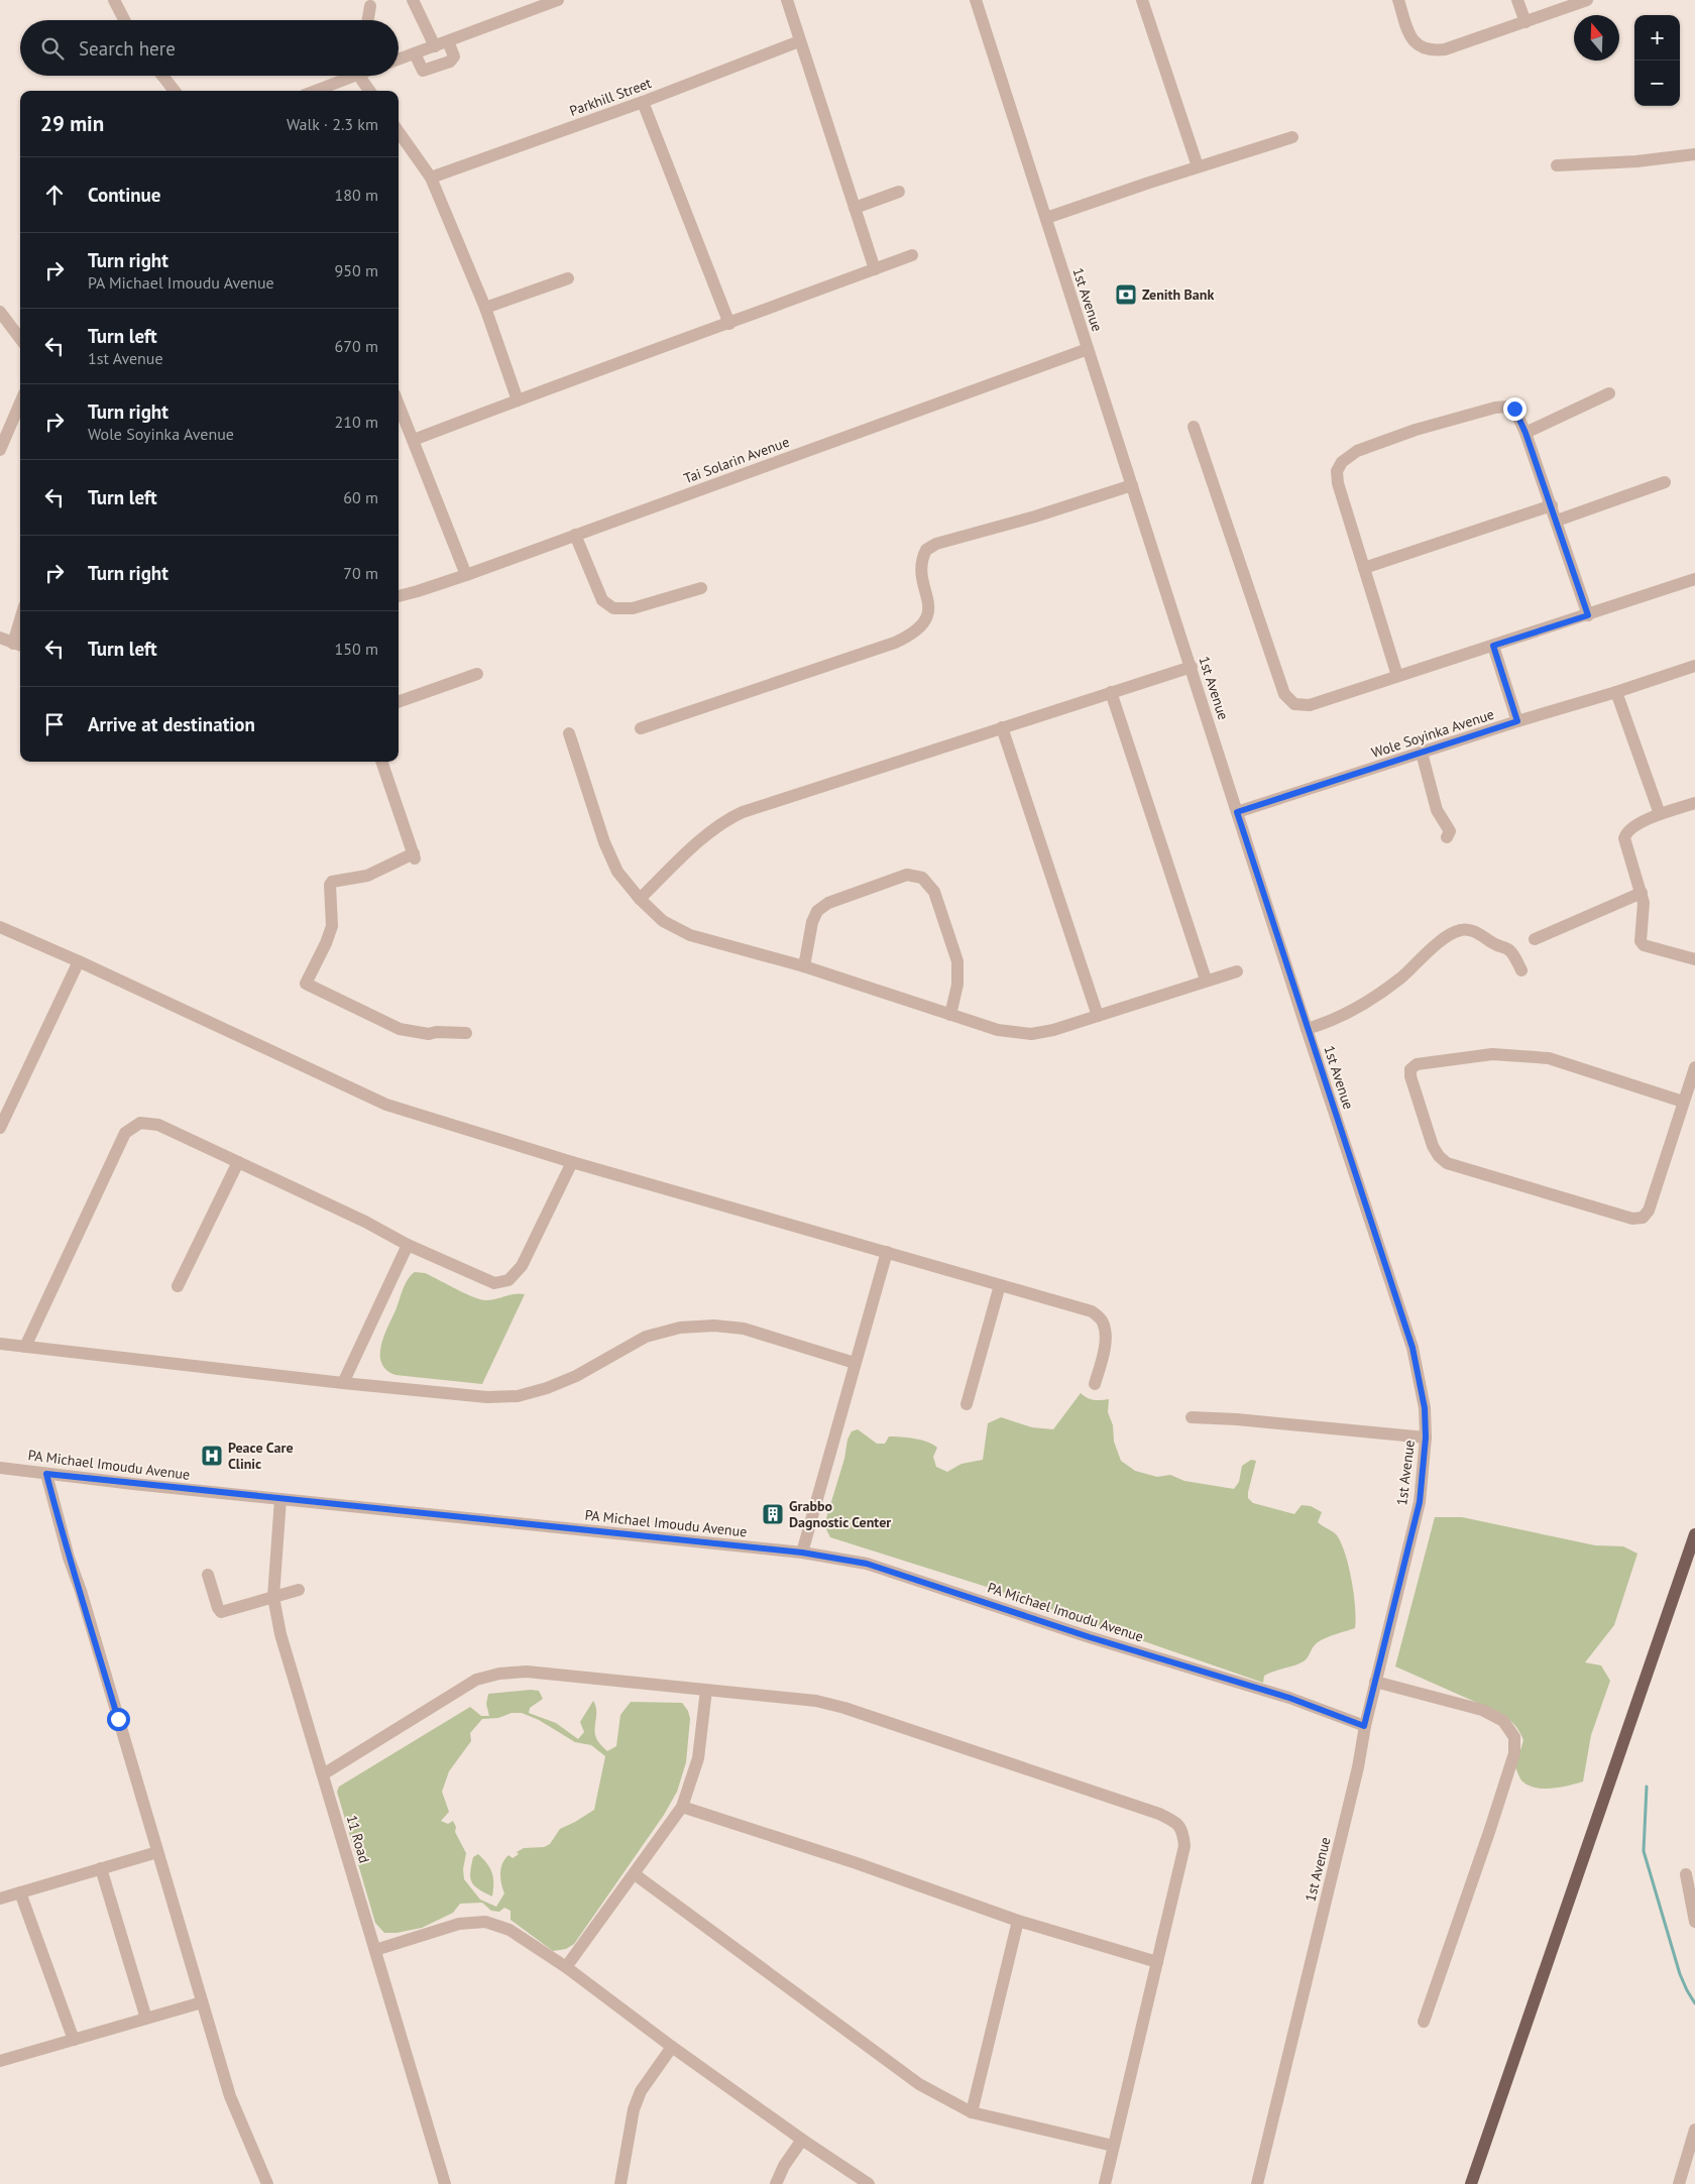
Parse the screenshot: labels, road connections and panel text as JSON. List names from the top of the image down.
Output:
{
  "streets": {
    "street": [
      "Parkhill Street",
      "1st Avenue",
      "Tai Solarin Avenue",
      "Wole Soyinka Avenue",
      "PA Michael Imoudu Avenue",
      "11 Road"
    ]
  },
  "crossings": [
    ["1st Avenue", "Tai Solarin Avenue"],
    ["1st Avenue", "Wole Soyinka Avenue"],
    ["1st Avenue", "PA Michael Imoudu Avenue"],
    ["PA Michael Imoudu Avenue", "11 Road"]
  ],
  "places": {
    "bank": ["Zenith Bank"],
    "hospital": ["Peace Care Clinic"],
    "building": ["Grabbo Dagnostic Center"]
  },
  "north": "top",
  "page": {
    "map_buttons": ["+", "−"],
    "search": "Search here",
    "heading": ["29 min", "Walk · 2.3 km"],
    "list": [
      ["Continue", "180 m"],
      ["Turn right", "PA Michael Imoudu Avenue", "950 m"],
      ["Turn left", "1st Avenue", "670 m"],
      ["Turn right", "Wole Soyinka Avenue", "210 m"],
      ["Turn left", "60 m"],
      ["Turn right", "70 m"],
      ["Turn left", "150 m"],
      "Arrive at destination"
    ]
  }
}
